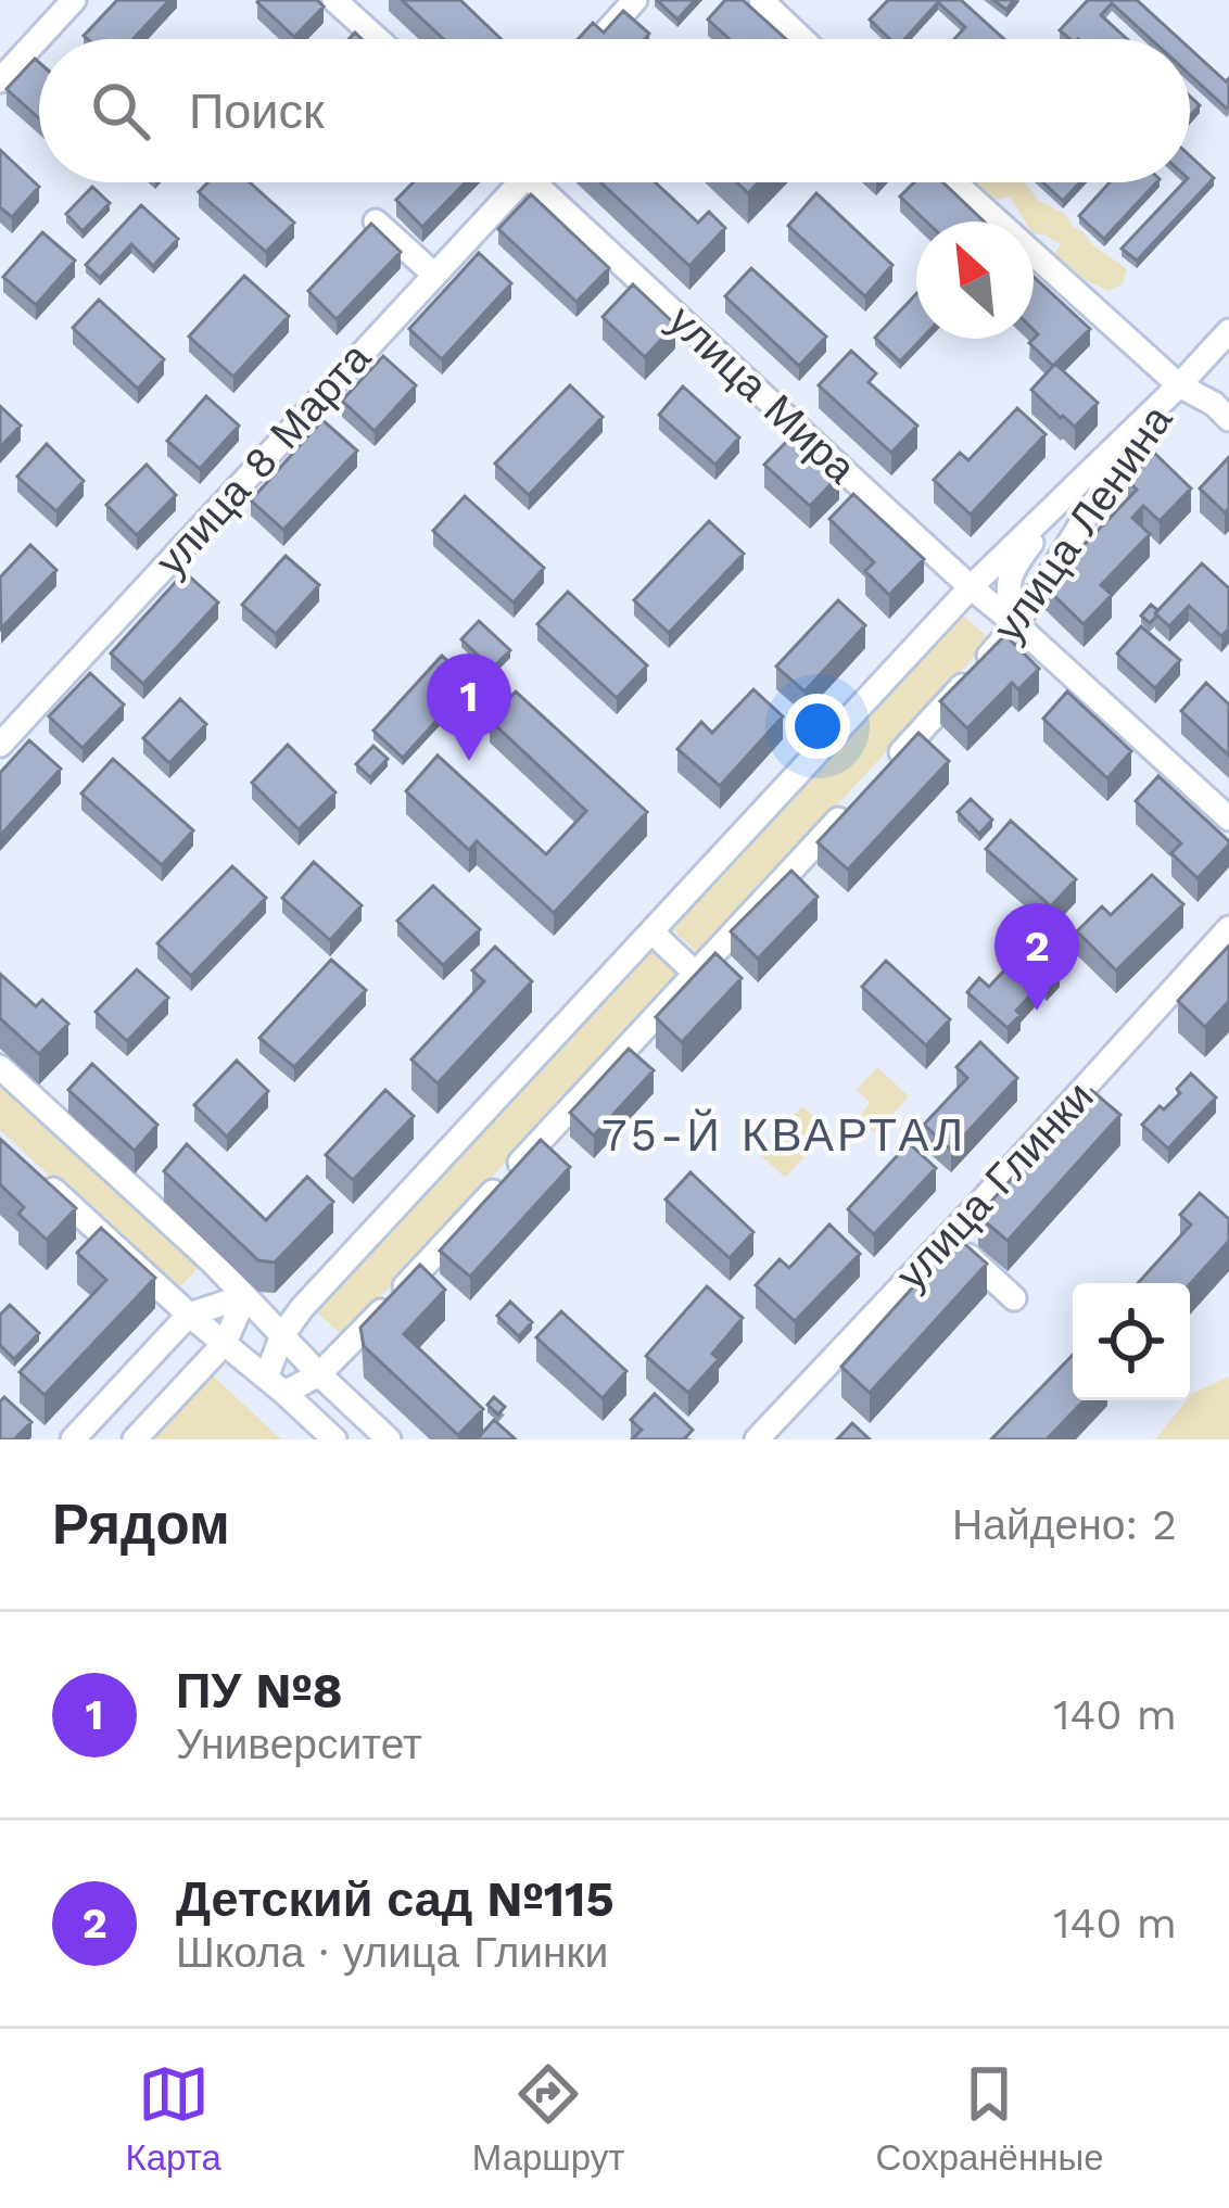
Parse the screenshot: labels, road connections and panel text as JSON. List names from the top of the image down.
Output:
{
  "streets": {
    "street": [
      "улица Мира",
      "улица 8 Марта",
      "улица Ленина",
      "улица Глинки"
    ]
  },
  "crossings": [
    ["улица Мира", "улица Ленина"]
  ],
  "districts": ["75-Й КВАРТАЛ"],
  "north": "top left",
  "page": {
    "search": "Поиск",
    "pins": ["1", "2"],
    "heading": ["Рядом", "Найдено: 2"],
    "list": [
      {
        "mark": "1",
        "name": "ПУ №8",
        "note": "Университет",
        "value": "140 m"
      },
      {
        "mark": "2",
        "name": "Детский сад №115",
        "note": "Школа · улица Глинки",
        "value": "140 m"
      }
    ],
    "nav": ["Карта", "Маршрут", "Сохранённые"]
  }
}
